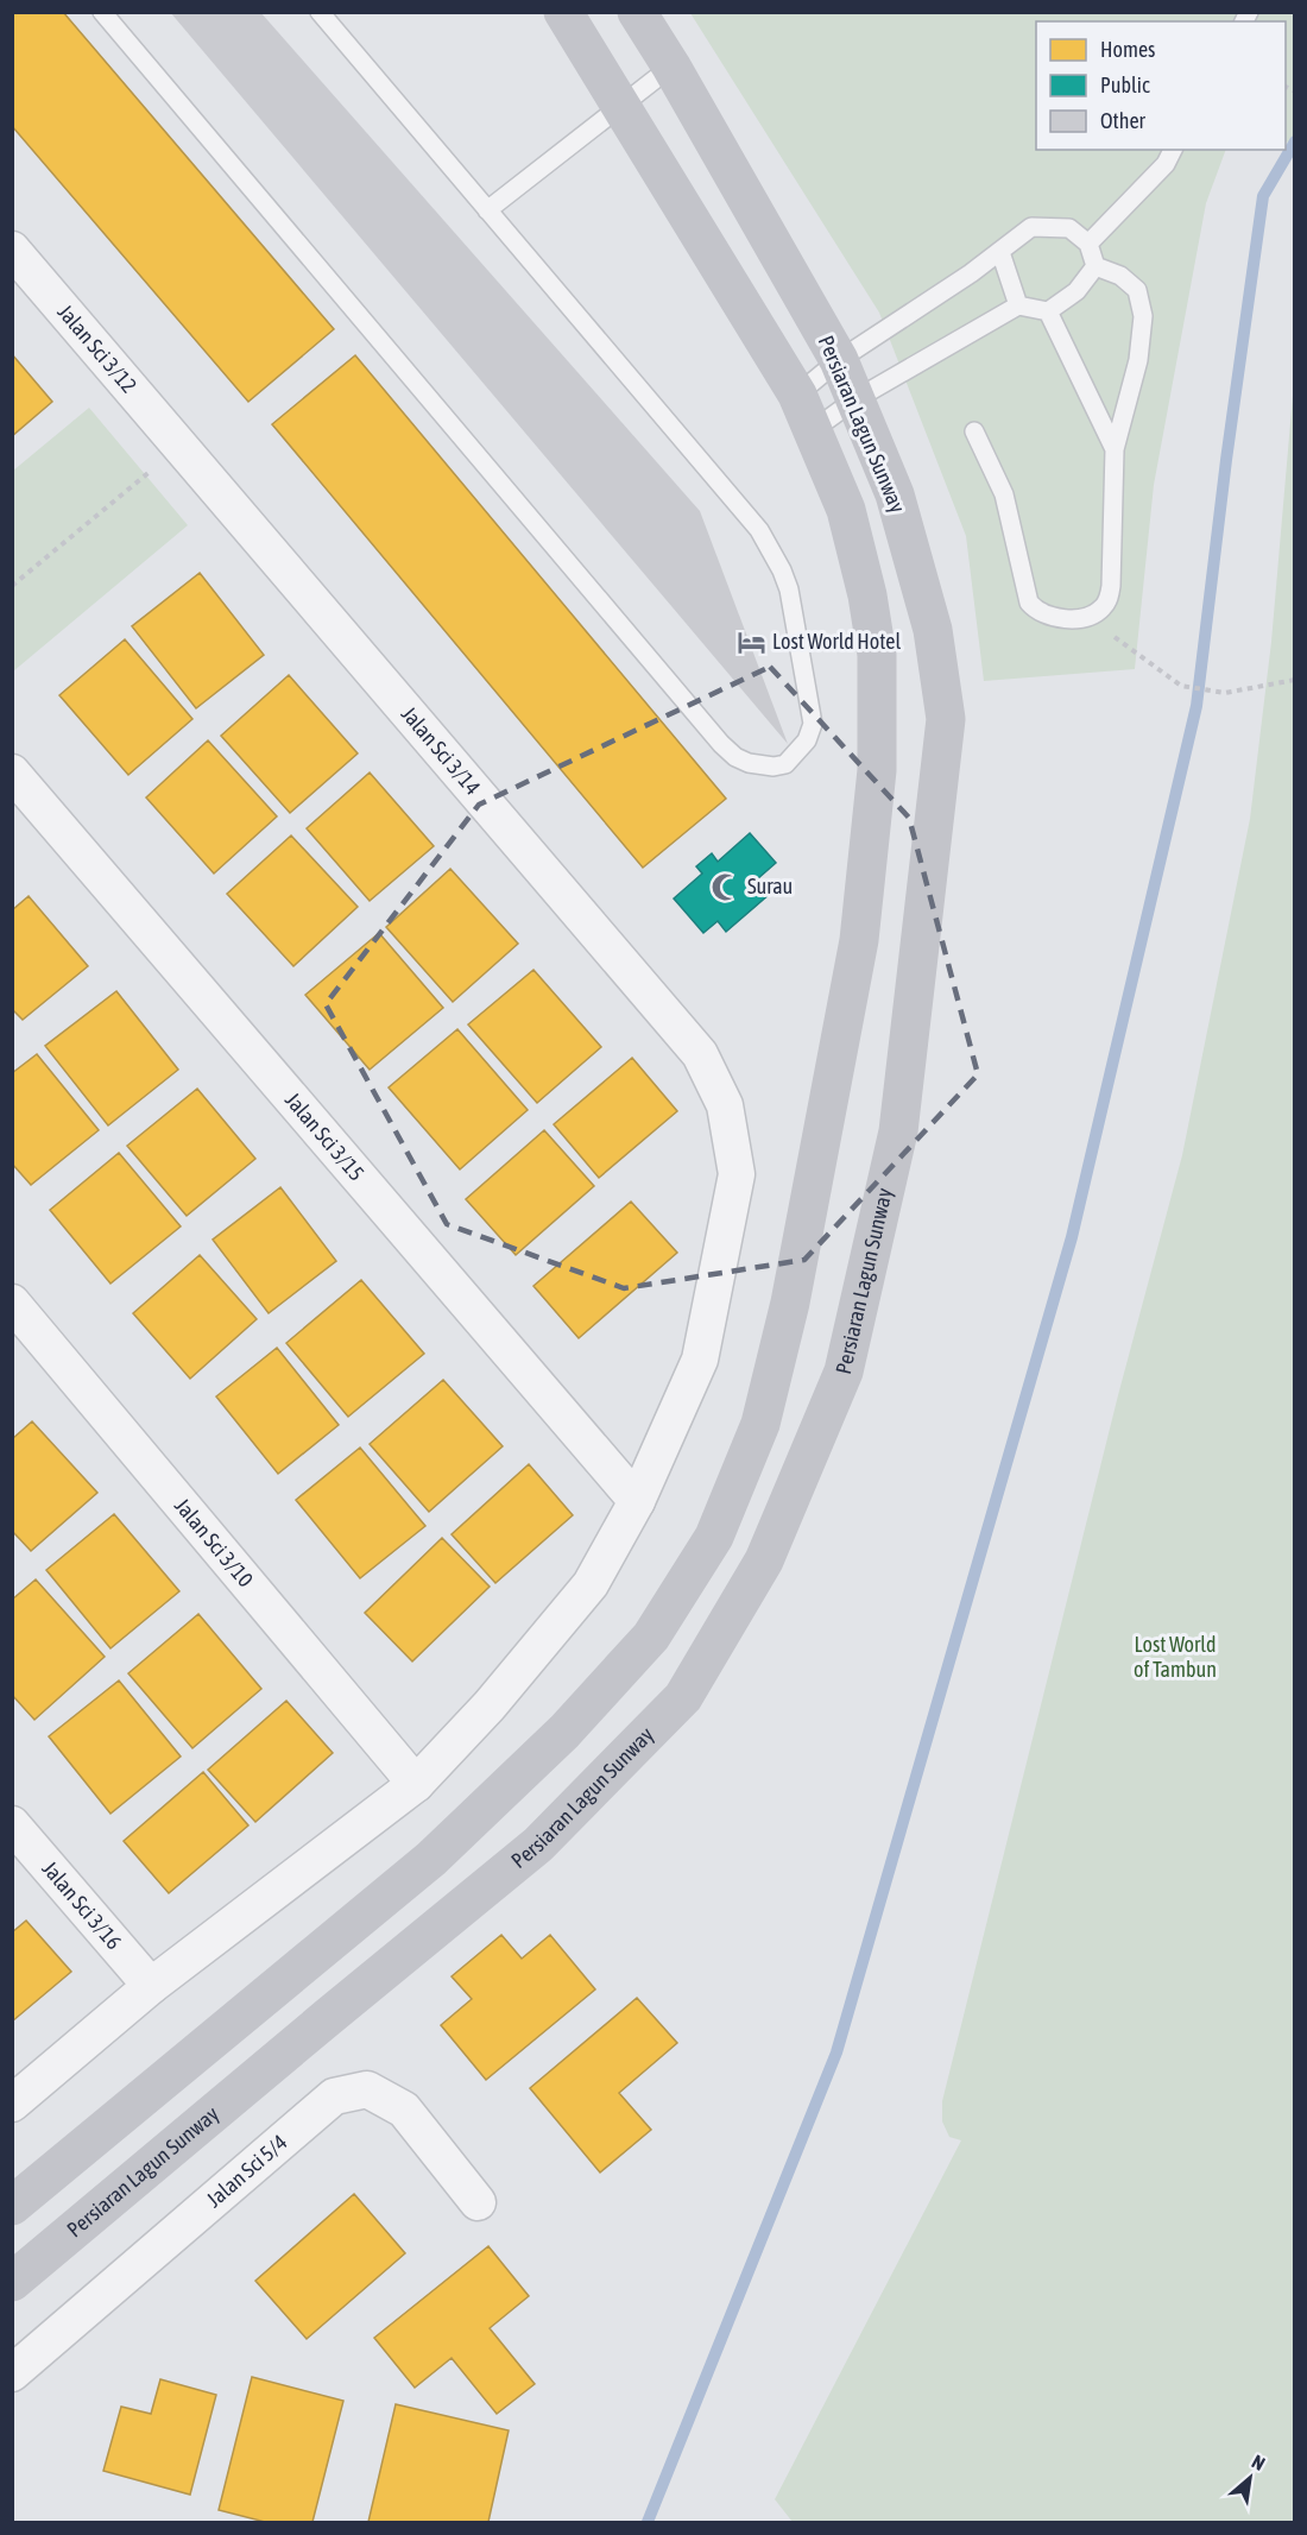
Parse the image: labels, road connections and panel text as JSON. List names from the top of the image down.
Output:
{
  "streets": {
    "main road": ["Persiaran Lagun Sunway"],
    "street": [
      "Jalan Sci 3/12",
      "Jalan Sci 3/14",
      "Jalan Sci 3/15",
      "Jalan Sci 3/10",
      "Jalan Sci 3/16",
      "Jalan Sci 5/4"
    ]
  },
  "crossings": [
    ["Jalan Sci 3/12", "Jalan Sci 3/14"],
    ["Jalan Sci 3/14", "Jalan Sci 3/15"],
    ["Jalan Sci 3/14", "Jalan Sci 3/10"],
    ["Jalan Sci 3/14", "Jalan Sci 3/16"]
  ],
  "parks": ["Lost World of Tambun"],
  "places": {
    "hotel": ["Lost World Hotel"],
    "mosque": ["Surau"]
  },
  "legend": ["Homes", "Public", "Other"],
  "north": "top right"
}
